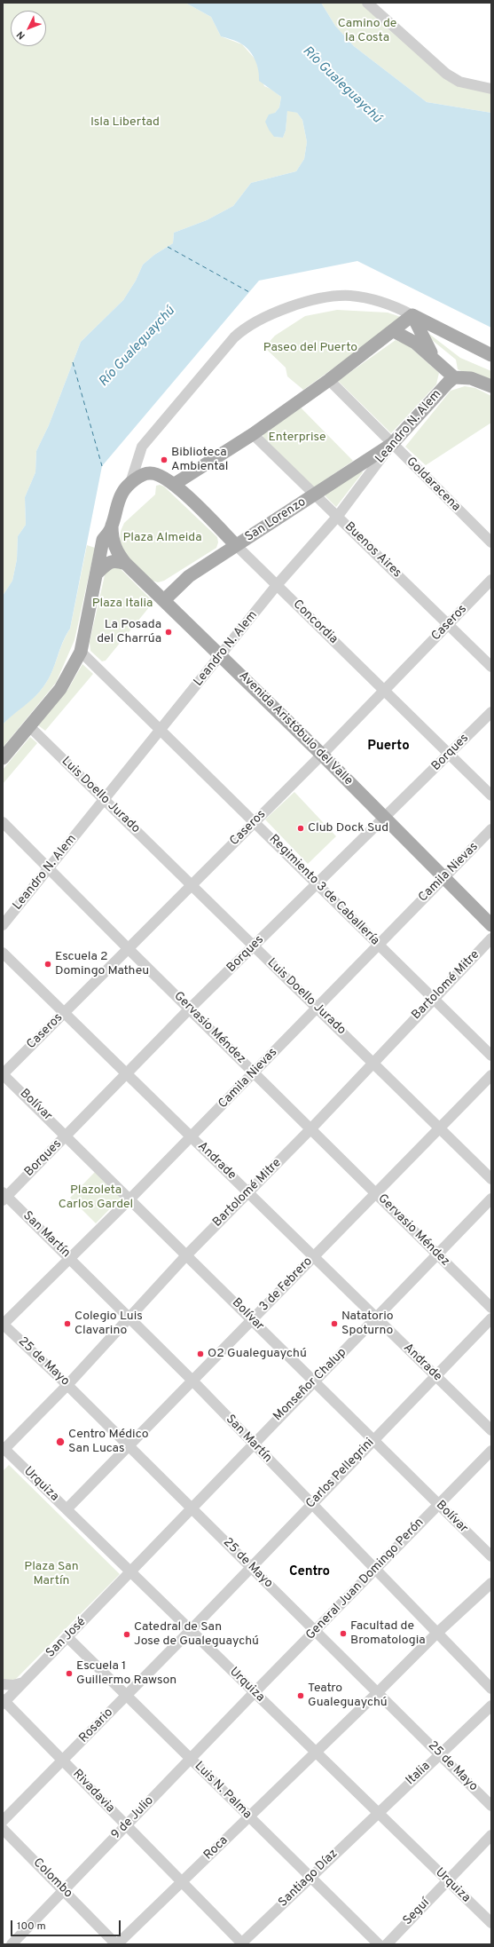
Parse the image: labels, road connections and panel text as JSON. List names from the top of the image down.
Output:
{
  "streets": {
    "main road": [
      "Leandro N. Alem",
      "San Lorenzo",
      "Concordia",
      "Avenida Aristóbulo del Valle"
    ],
    "street": [
      "Goldaracena",
      "Buenos Aires",
      "Caseros",
      "Borques",
      "Luis Doello Jurado",
      "Camila Nievas",
      "Regimiento 3 de Caballería",
      "Bartolomé Mitre",
      "Gervasio Méndez",
      "Bolívar",
      "Andrade",
      "San Martín",
      "3 de Febrero",
      "25 de Mayo",
      "Monseñor Chalup",
      "Carlos Pellegrini",
      "Urquiza",
      "General Juan Domingo Perón",
      "San José",
      "Rosario",
      "Italia",
      "Luis N. Palma",
      "Rivadavia",
      "9 de Julio",
      "Roca",
      "Colombo",
      "Santiago Díaz",
      "Seguí"
    ]
  },
  "crossings": [
    ["Leandro N. Alem", "Goldaracena"],
    ["Leandro N. Alem", "San Lorenzo"],
    ["Leandro N. Alem", "Buenos Aires"],
    ["Leandro N. Alem", "Concordia"],
    ["Leandro N. Alem", "Avenida Aristóbulo del Valle"],
    ["Leandro N. Alem", "Luis Doello Jurado"],
    ["Leandro N. Alem", "Regimiento 3 de Caballería"],
    ["Leandro N. Alem", "Gervasio Méndez"],
    ["Goldaracena", "San Lorenzo"],
    ["San Lorenzo", "Buenos Aires"],
    ["San Lorenzo", "Concordia"],
    ["San Lorenzo", "Avenida Aristóbulo del Valle"],
    ["Buenos Aires", "Caseros"],
    ["Concordia", "Caseros"],
    ["Concordia", "Borques"],
    ["Caseros", "Avenida Aristóbulo del Valle"],
    ["Caseros", "Luis Doello Jurado"],
    ["Caseros", "Regimiento 3 de Caballería"],
    ["Caseros", "Gervasio Méndez"],
    ["Caseros", "Bolívar"],
    ["Caseros", "Andrade"],
    ["Avenida Aristóbulo del Valle", "Borques"],
    ["Avenida Aristóbulo del Valle", "Camila Nievas"],
    ["Borques", "Luis Doello Jurado"],
    ["Borques", "Regimiento 3 de Caballería"],
    ["Borques", "Gervasio Méndez"],
    ["Borques", "Bolívar"],
    ["Borques", "Andrade"],
    ["Borques", "San Martín"],
    ["Luis Doello Jurado", "Camila Nievas"],
    ["Luis Doello Jurado", "Bartolomé Mitre"],
    ["Luis Doello Jurado", "3 de Febrero"],
    ["Camila Nievas", "Regimiento 3 de Caballería"],
    ["Camila Nievas", "Gervasio Méndez"],
    ["Camila Nievas", "Bolívar"],
    ["Camila Nievas", "Andrade"],
    ["Camila Nievas", "San Martín"],
    ["Camila Nievas", "25 de Mayo"],
    ["Regimiento 3 de Caballería", "Bartolomé Mitre"],
    ["Bartolomé Mitre", "Gervasio Méndez"],
    ["Bartolomé Mitre", "Bolívar"],
    ["Bartolomé Mitre", "Andrade"],
    ["Bartolomé Mitre", "San Martín"],
    ["Bartolomé Mitre", "25 de Mayo"],
    ["Bartolomé Mitre", "Urquiza"],
    ["Gervasio Méndez", "3 de Febrero"],
    ["Gervasio Méndez", "Monseñor Chalup"],
    ["Bolívar", "3 de Febrero"],
    ["Bolívar", "Monseñor Chalup"],
    ["Bolívar", "Carlos Pellegrini"],
    ["Bolívar", "General Juan Domingo Perón"],
    ["Andrade", "3 de Febrero"],
    ["Andrade", "Monseñor Chalup"],
    ["Andrade", "Carlos Pellegrini"],
    ["San Martín", "3 de Febrero"],
    ["San Martín", "Monseñor Chalup"],
    ["San Martín", "Carlos Pellegrini"],
    ["San Martín", "General Juan Domingo Perón"],
    ["San Martín", "Roca"],
    ["3 de Febrero", "25 de Mayo"],
    ["3 de Febrero", "Urquiza"],
    ["25 de Mayo", "Monseñor Chalup"],
    ["25 de Mayo", "Carlos Pellegrini"],
    ["25 de Mayo", "General Juan Domingo Perón"],
    ["25 de Mayo", "Italia"],
    ["25 de Mayo", "Roca"],
    ["Monseñor Chalup", "Urquiza"],
    ["Monseñor Chalup", "San José"],
    ["Carlos Pellegrini", "Urquiza"],
    ["Carlos Pellegrini", "Rosario"],
    ["Urquiza", "General Juan Domingo Perón"],
    ["Urquiza", "San José"],
    ["Urquiza", "Rosario"],
    ["Urquiza", "Italia"],
    ["Urquiza", "9 de Julio"],
    ["Urquiza", "Roca"],
    ["Urquiza", "Santiago Díaz"],
    ["Urquiza", "Seguí"],
    ["General Juan Domingo Perón", "9 de Julio"],
    ["San José", "Luis N. Palma"],
    ["San José", "Rivadavia"],
    ["Rosario", "Luis N. Palma"],
    ["Rosario", "Rivadavia"],
    ["Italia", "Santiago Díaz"],
    ["Luis N. Palma", "9 de Julio"],
    ["Luis N. Palma", "Roca"],
    ["Luis N. Palma", "Santiago Díaz"],
    ["Rivadavia", "9 de Julio"],
    ["Rivadavia", "Roca"],
    ["Rivadavia", "Santiago Díaz"],
    ["9 de Julio", "Colombo"],
    ["Roca", "Colombo"]
  ],
  "districts": ["Puerto", "Centro"],
  "water": ["Río Gualeguaychú"],
  "parks": [
    "Camino de la Costa",
    "Isla Libertad",
    "Paseo del Puerto",
    "Enterprise",
    "Plaza Almeida",
    "Plaza Italia",
    "Plazoleta Carlos Gardel",
    "Plaza San Martín"
  ],
  "places": [
    "Biblioteca Ambiental",
    "La Posada del Charrúa",
    "Club Dock Sud",
    "Escuela 2 Domingo Matheu",
    "Colegio Luis Clavarino",
    "Natatorio Spoturno",
    "O2 Gualeguaychú",
    "Centro Médico San Lucas",
    "Facultad de Bromatologia",
    "Catedral de San Jose de Gualeguaychú",
    "Escuela 1 Guillermo Rawson",
    "Teatro Gualeguaychú"
  ],
  "scale_bar": "100 m",
  "north": "bottom left"
}
